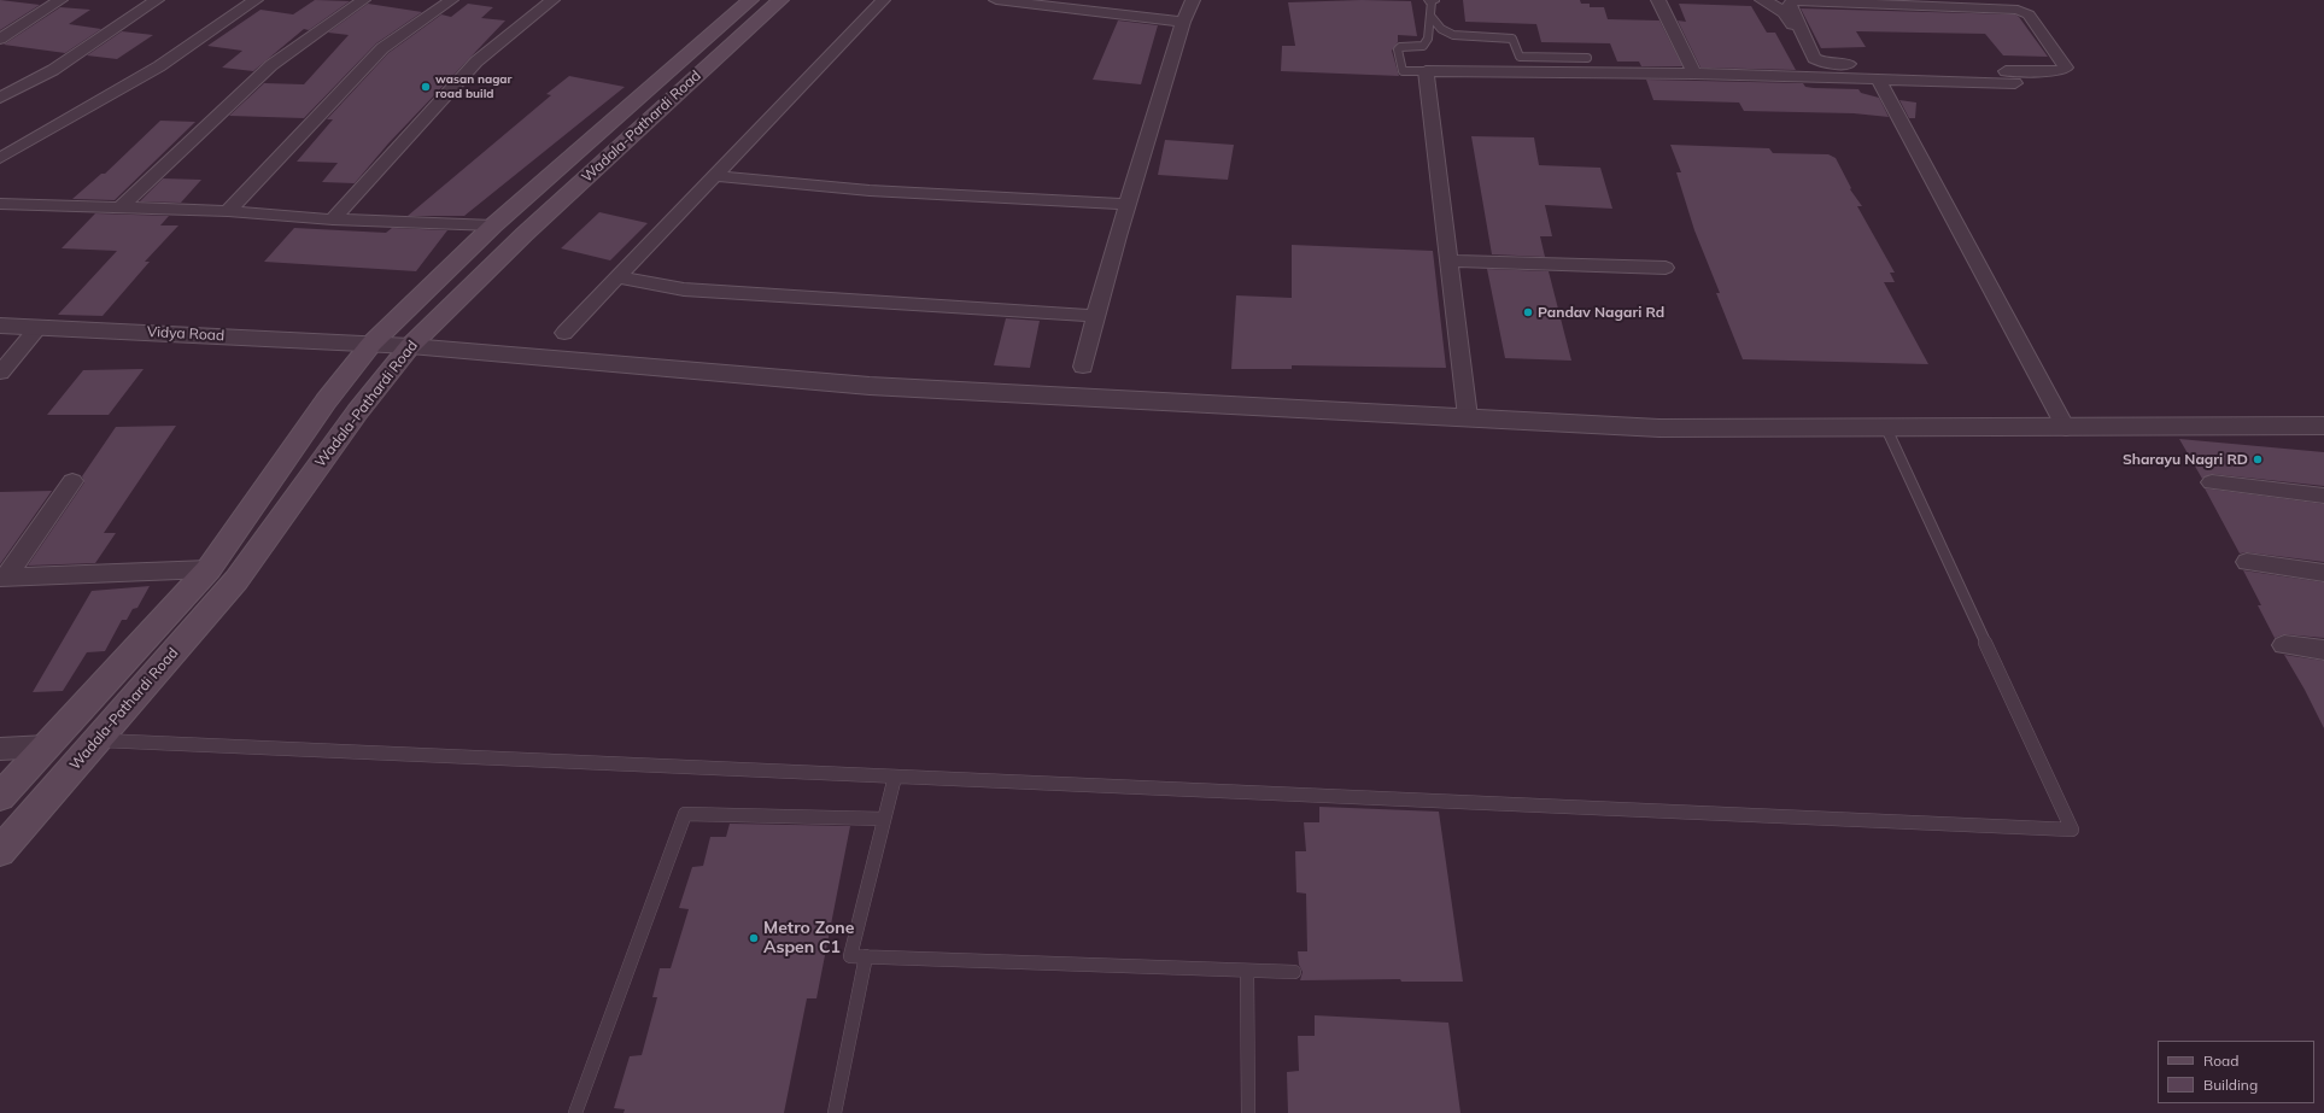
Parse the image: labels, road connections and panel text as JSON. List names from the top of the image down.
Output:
{
  "streets": {
    "main road": ["Wadala-Pathardi Road"],
    "street": ["Vidya Road"]
  },
  "crossings": [
    ["Wadala-Pathardi Road", "Vidya Road"]
  ],
  "places": [
    "wasan nagar road build",
    "Pandav Nagari Rd",
    "Sharayu Nagri RD",
    "Metro Zone Aspen C1"
  ],
  "legend": ["Road", "Building"]
}
